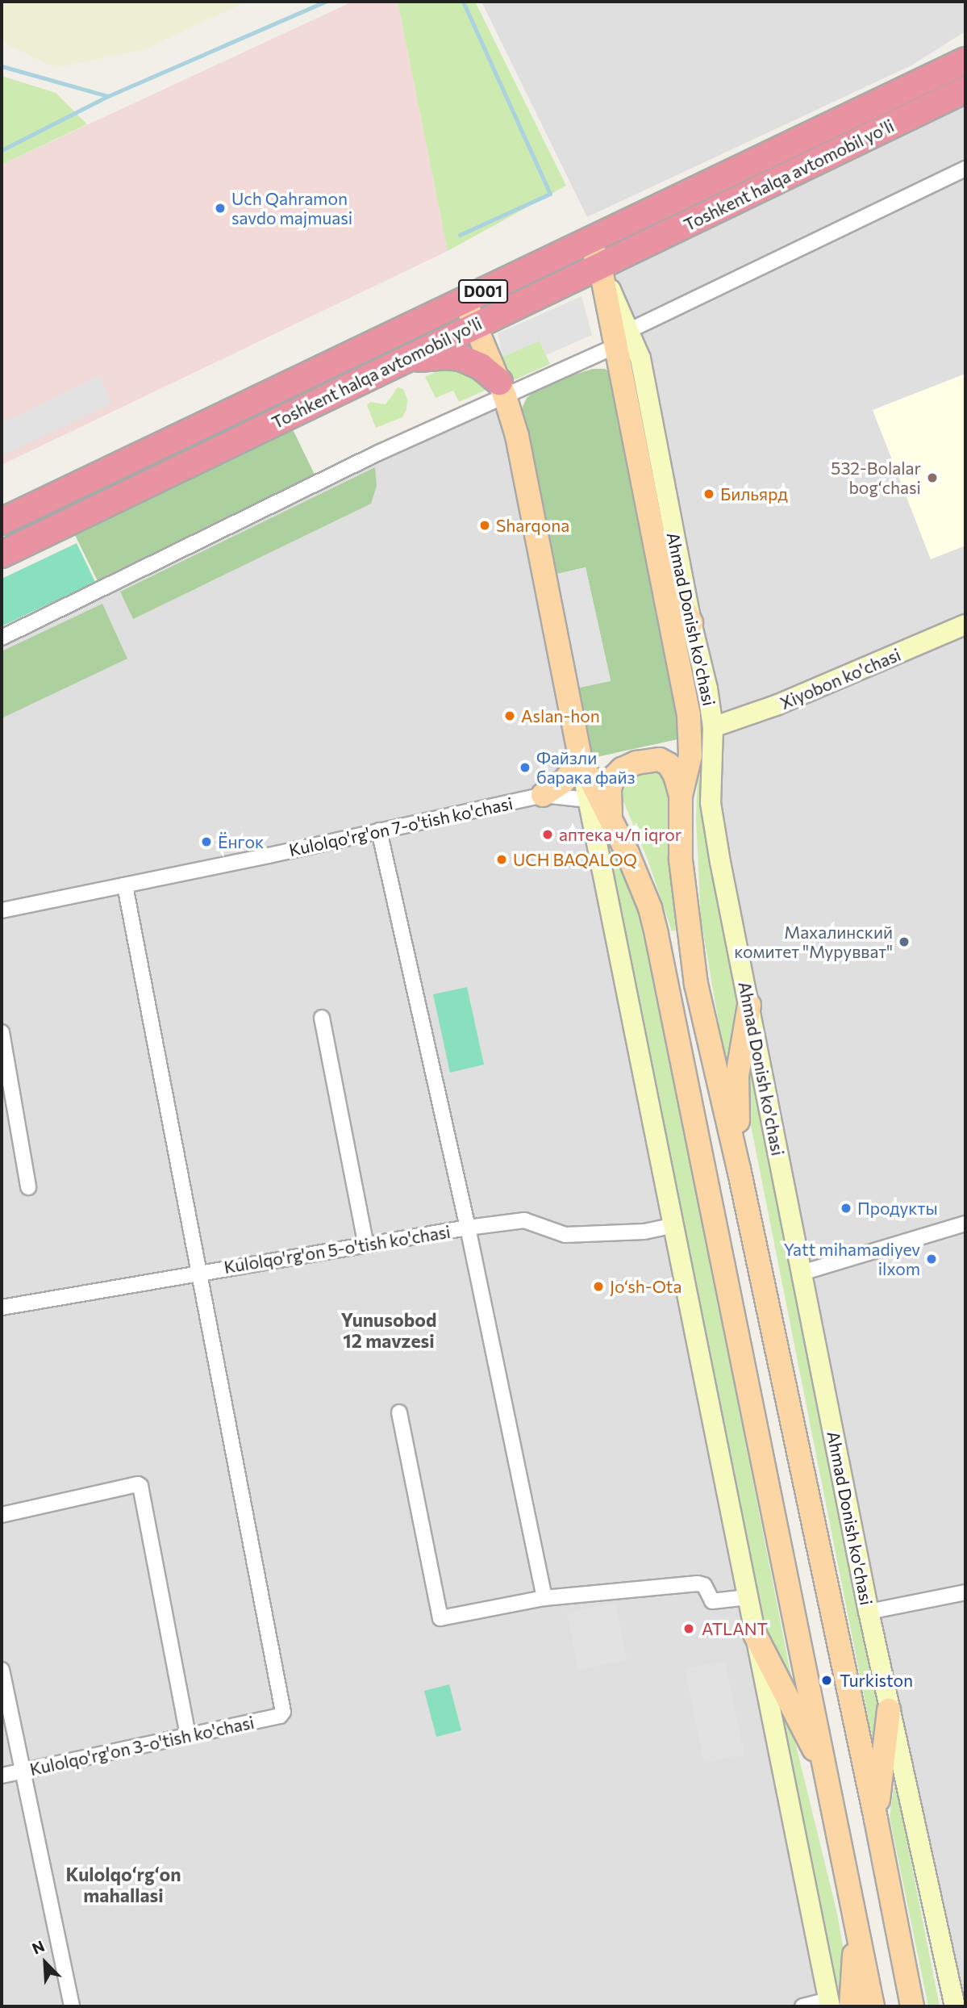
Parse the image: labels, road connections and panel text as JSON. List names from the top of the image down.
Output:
{
  "streets": {
    "highway": ["Toshkent halqa avtomobil yo'li", "D001"],
    "main road": ["Ahmad Donish ko'chasi"],
    "street": [
      "Xiyobon ko'chasi",
      "Kulolqo'rg'on 7-o'tish ko'chasi",
      "Kulolqo'rg'on 5-o'tish ko'chasi",
      "Kulolqo'rg'on 3-o'tish ko'chasi"
    ]
  },
  "crossings": [
    ["Toshkent halqa avtomobil yo'li", "Ahmad Donish ko'chasi"],
    ["Ahmad Donish ko'chasi", "Xiyobon ko'chasi"],
    ["Ahmad Donish ko'chasi", "Kulolqo'rg'on 7-o'tish ko'chasi"],
    ["Ahmad Donish ko'chasi", "Kulolqo'rg'on 5-o'tish ko'chasi"],
    ["Kulolqo'rg'on 5-o'tish ko'chasi", "Kulolqo'rg'on 3-o'tish ko'chasi"]
  ],
  "districts": ["Yunusobod 12 mavzesi", "Kulolqoʻrgʻon mahallasi"],
  "places": [
    "Uch Qahramon savdo majmuasi",
    "532-Bolalar bogʻchasi",
    "Бильярд",
    "Sharqona",
    "Aslan-hon",
    "Файзли барака файз",
    "аптека ч/п iqror",
    "Ёнгок",
    "UCH BAQALOQ",
    "Махалинский комитет \"Мурувват\"",
    "Продукты",
    "Yatt mihamadiyev ilxom",
    "Jo‘sh-Ota",
    "ATLANT",
    "Turkiston"
  ],
  "north": "top left"
}
